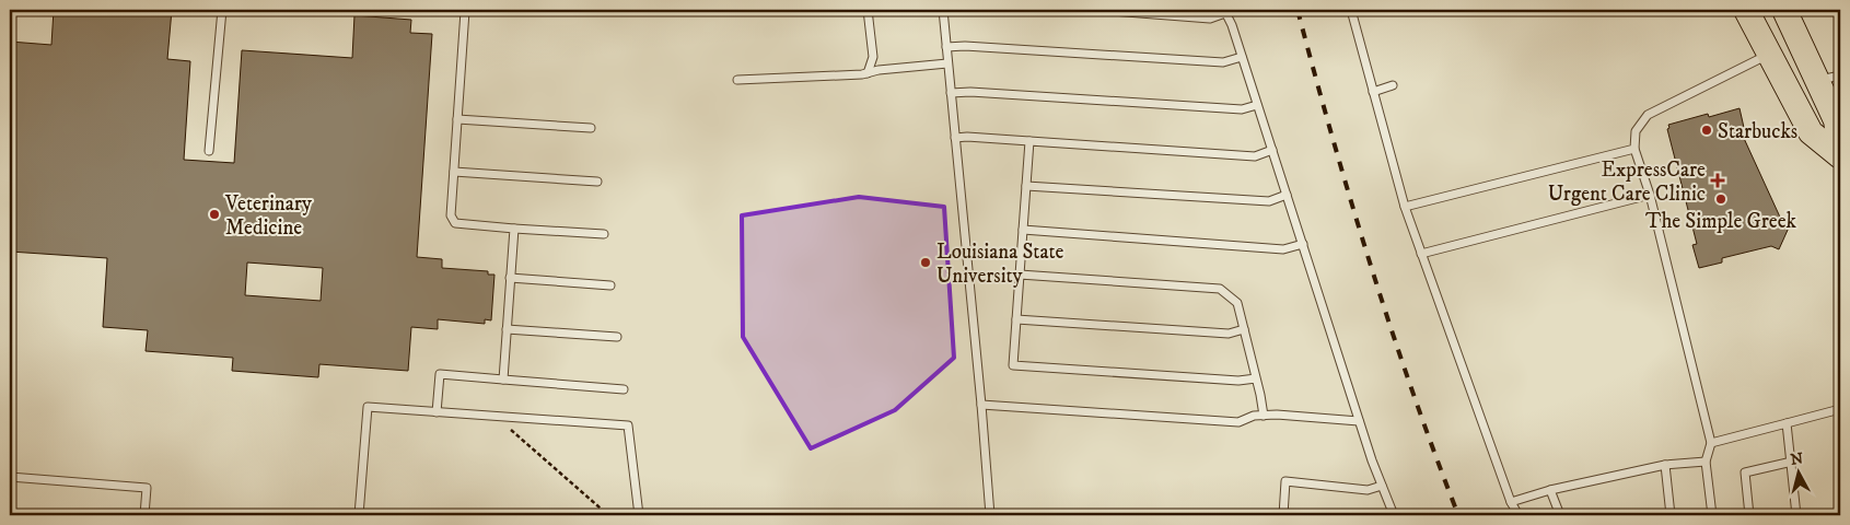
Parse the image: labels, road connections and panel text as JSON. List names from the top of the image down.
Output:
{
  "places": {
    "other": [
      "Starbucks",
      "The Simple Greek",
      "Veterinary Medicine",
      "Louisiana State University"
    ],
    "health": ["ExpressCare Urgent Care Clinic"]
  },
  "north": "top"
}
